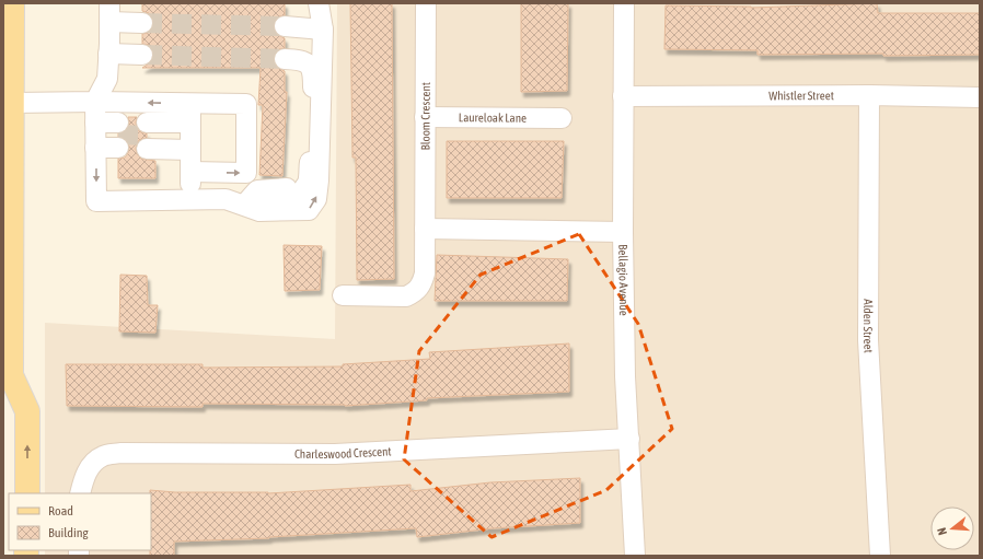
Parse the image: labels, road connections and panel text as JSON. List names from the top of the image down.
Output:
{
  "streets": {
    "street": [
      "Whistler Street",
      "Bloom Crescent",
      "Laureloak Lane",
      "Bellagio Avenue",
      "Alden Street",
      "Charleswood Crescent"
    ]
  },
  "crossings": [
    ["Whistler Street", "Bellagio Avenue"],
    ["Whistler Street", "Alden Street"],
    ["Bloom Crescent", "Laureloak Lane"],
    ["Bellagio Avenue", "Charleswood Crescent"]
  ],
  "legend": ["Road", "Building"],
  "north": "left"
}
